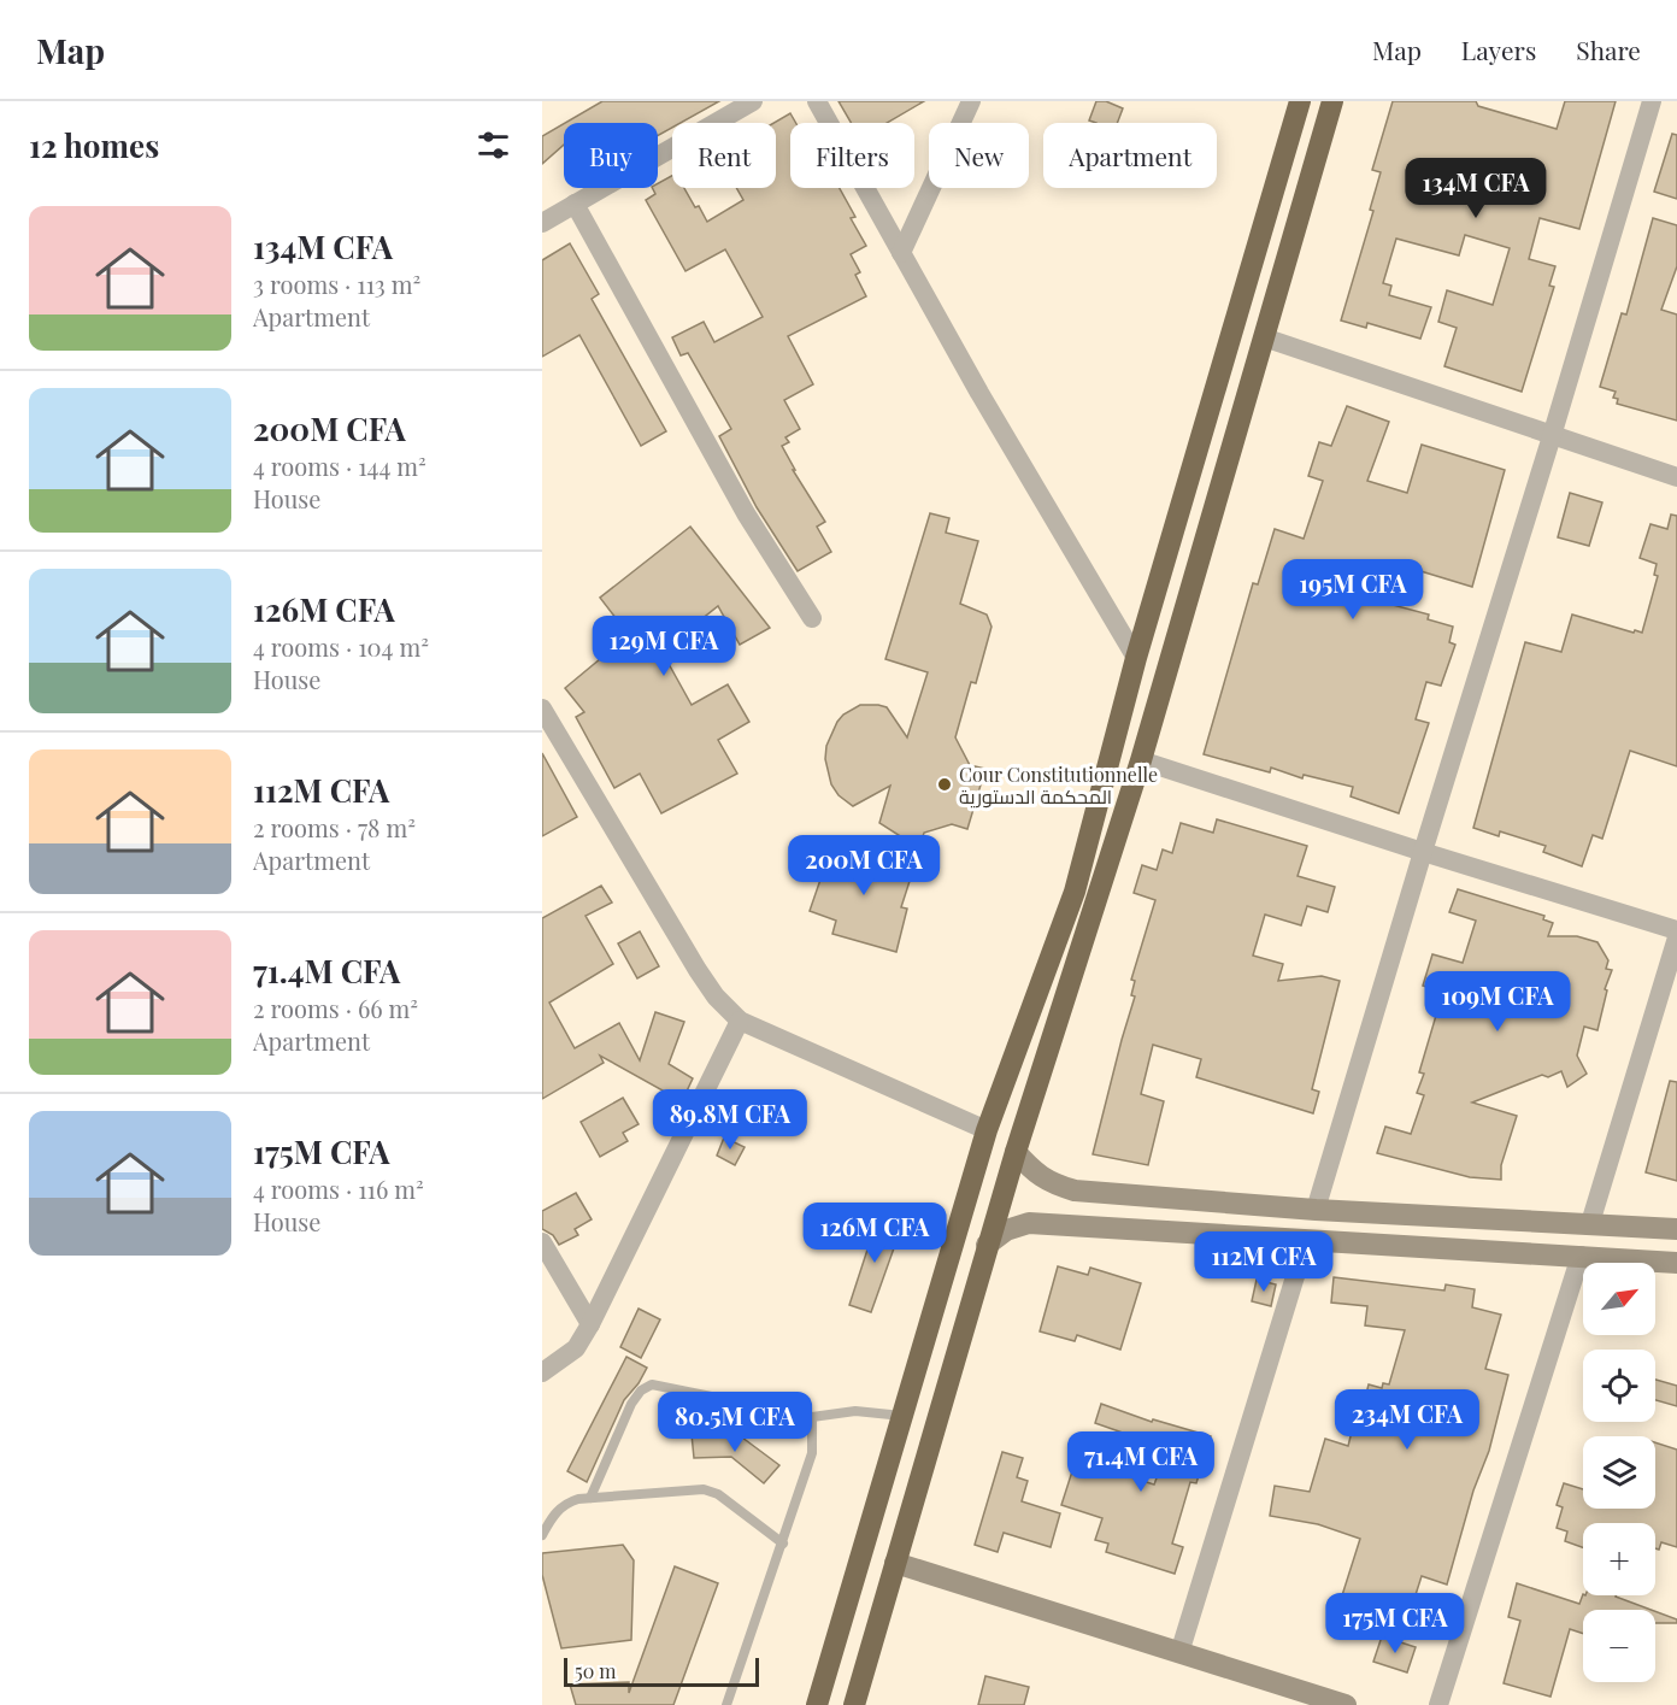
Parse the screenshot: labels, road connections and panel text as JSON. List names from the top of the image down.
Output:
{
  "places": ["Cour Constitutionnelle المحكمة الدستورية"],
  "scale_bar": "50 m",
  "north": "top right",
  "page": {
    "header": "Map",
    "nav": ["Map", "Layers", "Share"],
    "heading": "12 homes",
    "chip": [
      "Buy",
      "Rent",
      "Filters",
      "New",
      "Apartment"
    ],
    "price": [
      "134M CFA",
      "195M CFA",
      "129M CFA",
      "200M CFA",
      "109M CFA",
      "89.8M CFA",
      "126M CFA",
      "112M CFA",
      "234M CFA",
      "80.5M CFA",
      "71.4M CFA",
      "175M CFA"
    ],
    "list": [
      {
        "name": "134M CFA",
        "note": "3 rooms · 113 m² · Apartment"
      },
      {
        "name": "200M CFA",
        "note": "4 rooms · 144 m² · House"
      },
      {
        "name": "126M CFA",
        "note": "4 rooms · 104 m² · House"
      },
      {
        "name": "112M CFA",
        "note": "2 rooms · 78 m² · Apartment"
      },
      {
        "name": "71.4M CFA",
        "note": "2 rooms · 66 m² · Apartment"
      },
      {
        "name": "175M CFA",
        "note": "4 rooms · 116 m² · House"
      }
    ],
    "map_buttons": ["+", "−"],
    "scale": "50 m"
  }
}
